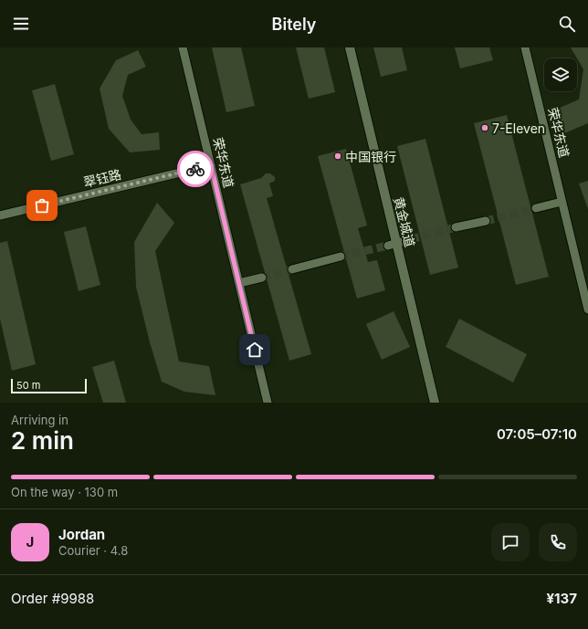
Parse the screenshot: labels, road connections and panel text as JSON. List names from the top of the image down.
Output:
{
  "streets": {
    "street": ["荣华东道", "翠钰路", "黄金城道"]
  },
  "crossings": [
    ["荣华东道", "翠钰路"]
  ],
  "places": ["7-Eleven", "中国银行"],
  "scale_bar": "50 m",
  "page": {
    "header": "Bitely",
    "scale": "50 m",
    "heading": ["2 min", "Arriving in", "07:05–07:10"],
    "panel": [
      "Jordan",
      "Courier · 4.8",
      "Order #9988",
      "¥137"
    ],
    "bar": "On the way · 130 m",
    "round": "J"
  }
}
